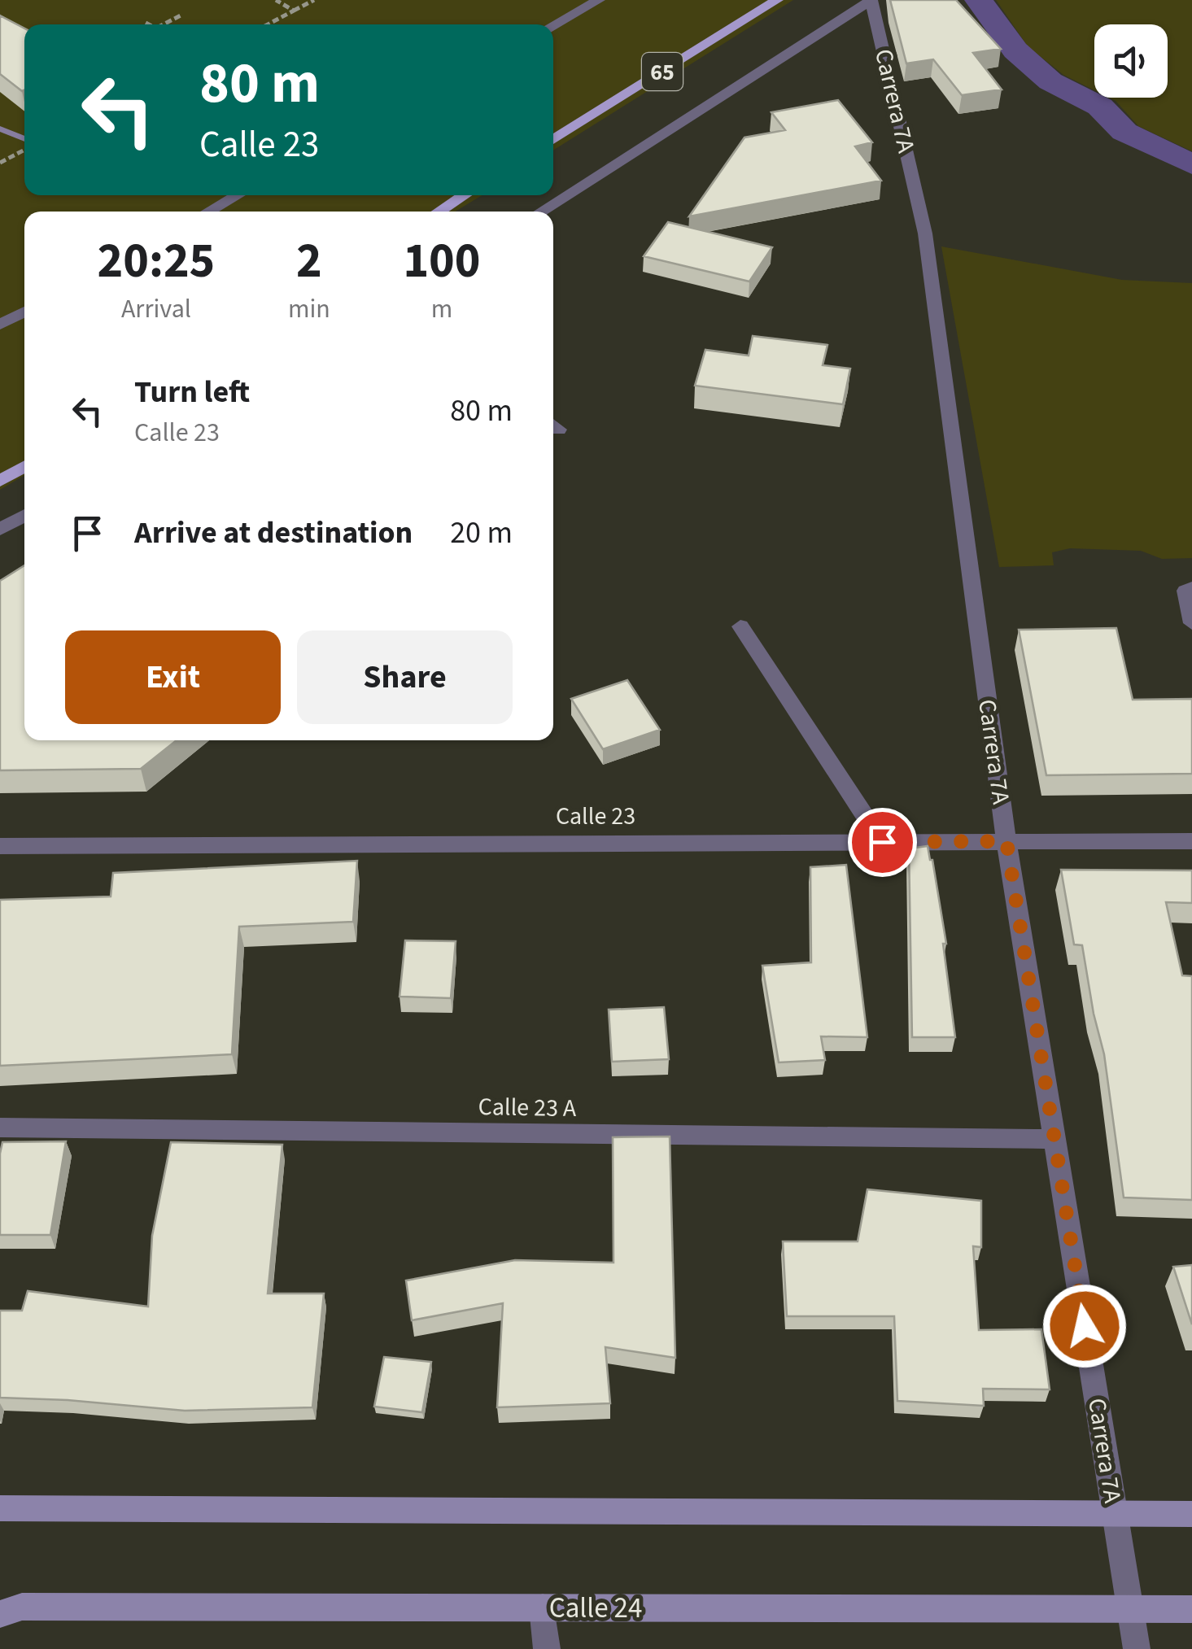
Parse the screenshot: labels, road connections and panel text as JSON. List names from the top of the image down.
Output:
{
  "streets": {
    "main road": ["65"],
    "street": [
      "Carrera 7A",
      "Calle 23",
      "Calle 23 A",
      "Calle 24"
    ]
  },
  "crossings": [
    ["Carrera 7A", "Calle 23"],
    ["Carrera 7A", "Calle 23 A"],
    ["Carrera 7A", "Calle 24"]
  ],
  "page": {
    "turn": ["80 m", "Calle 23"],
    "eta": [
      "20:25",
      "Arrival",
      "2",
      "min",
      "100",
      "m"
    ],
    "list": [
      {
        "name": "Turn left",
        "note": "Calle 23",
        "value": "80 m"
      },
      {
        "name": "Arrive at destination",
        "value": "20 m"
      }
    ],
    "buttons": ["Exit", "Share"]
  }
}
